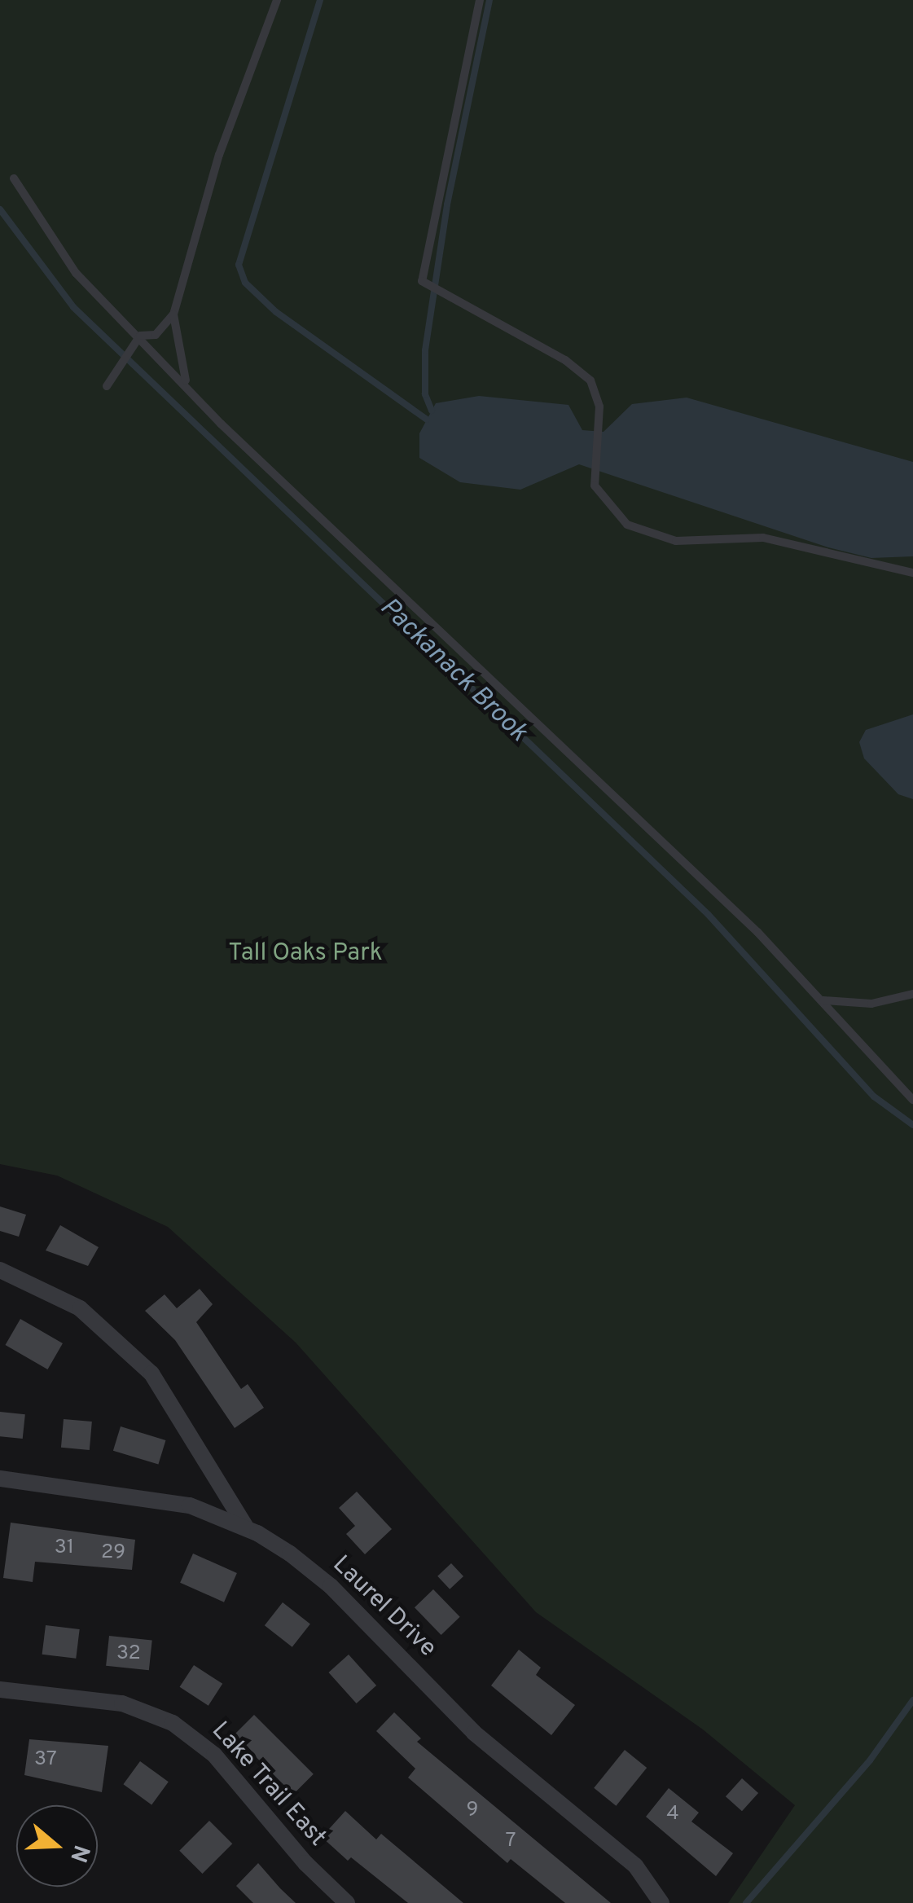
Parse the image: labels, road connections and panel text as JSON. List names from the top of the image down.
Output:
{
  "streets": {
    "street": ["Laurel Drive", "Lake Trail East"]
  },
  "water": ["Packanack Brook"],
  "parks": ["Tall Oaks Park"],
  "house_numbers": [
    "31",
    "29",
    "32",
    "37",
    "9",
    "4",
    "7"
  ],
  "north": "right"
}
